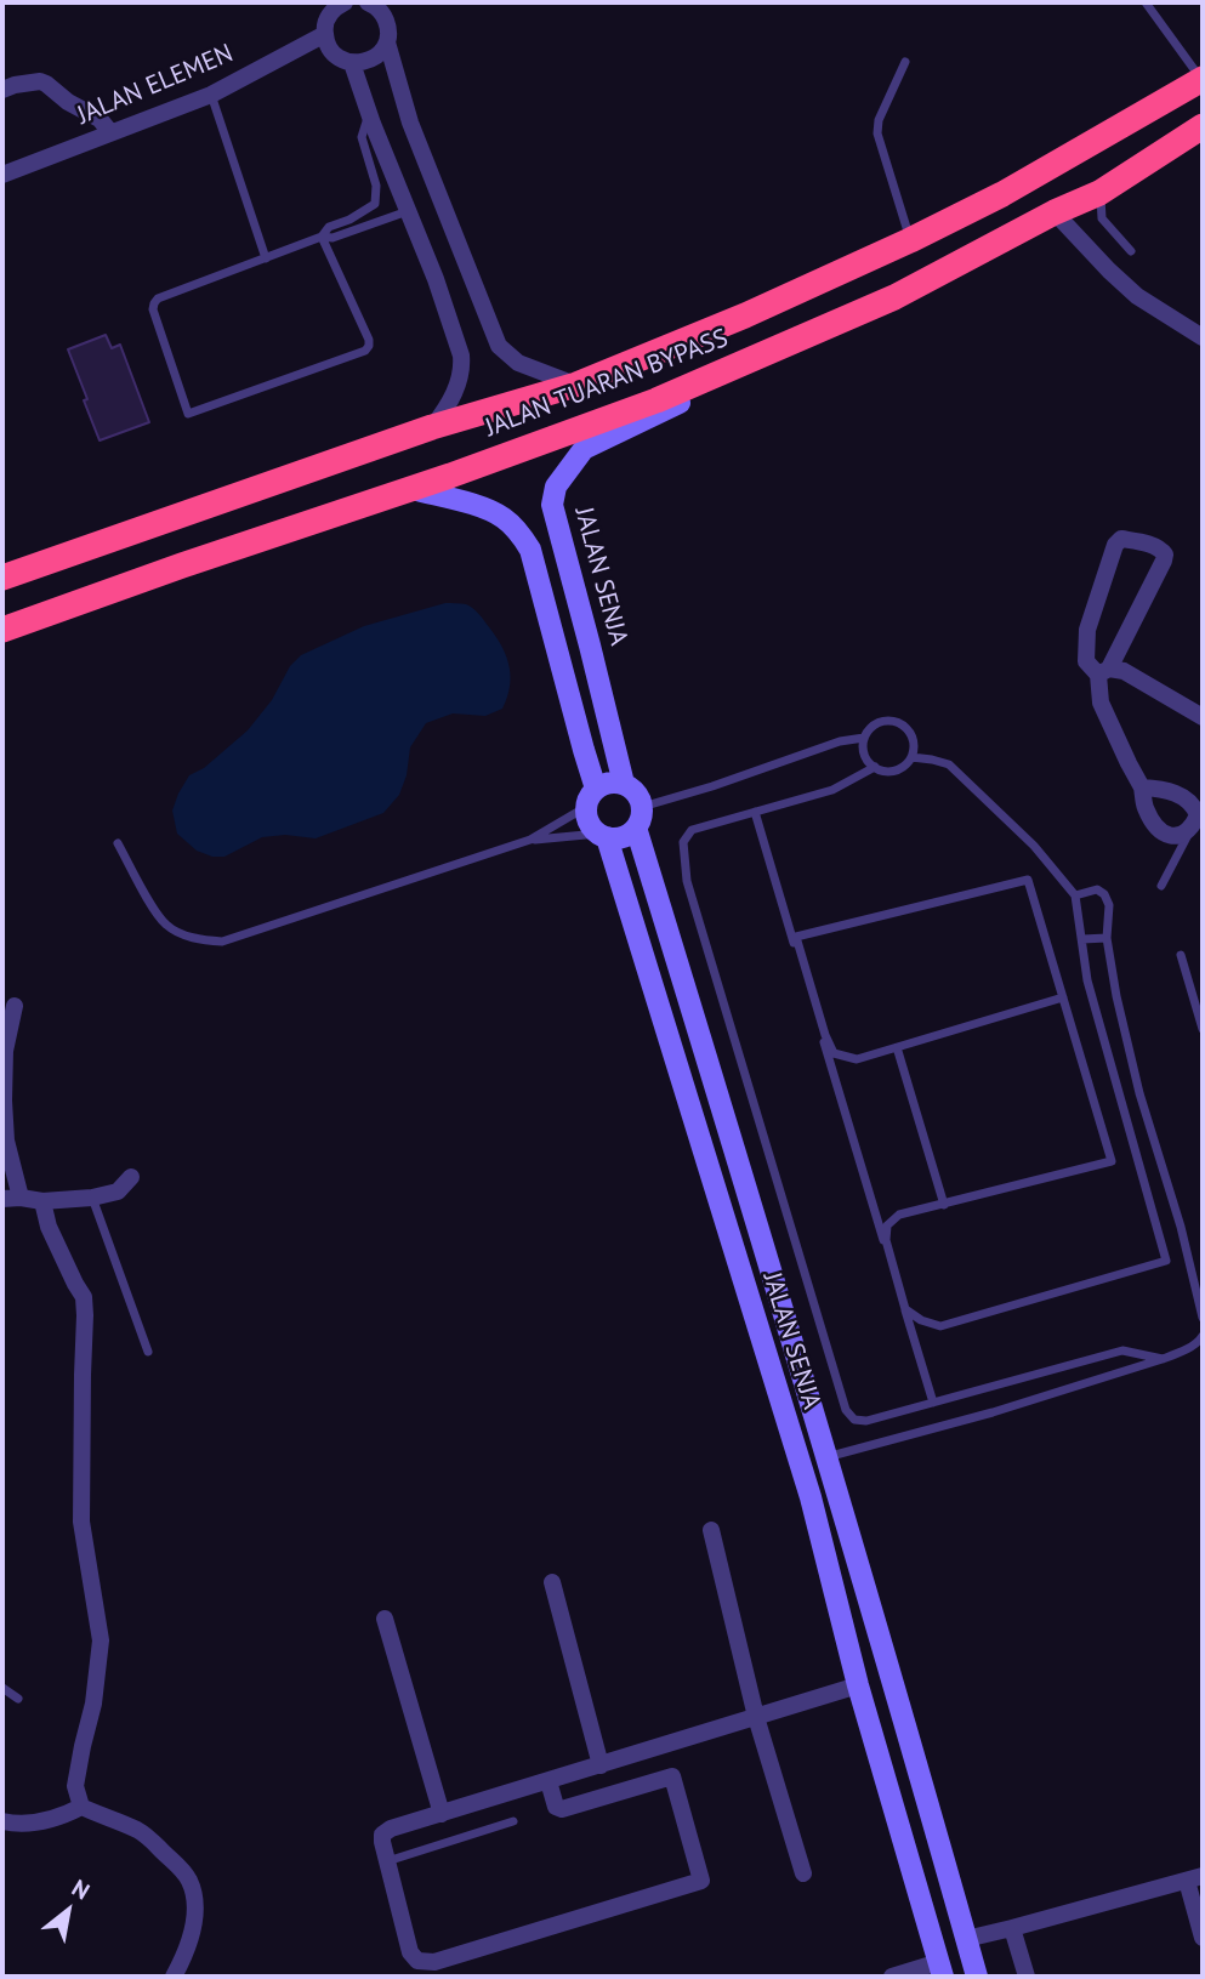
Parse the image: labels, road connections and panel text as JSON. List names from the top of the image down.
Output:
{
  "streets": {
    "highway": ["JALAN TUARAN BYPASS"],
    "main road": ["JALAN SENJA"],
    "street": ["JALAN ELEMEN"]
  },
  "crossings": [
    ["JALAN TUARAN BYPASS", "JALAN SENJA"]
  ],
  "north": "top right"
}
